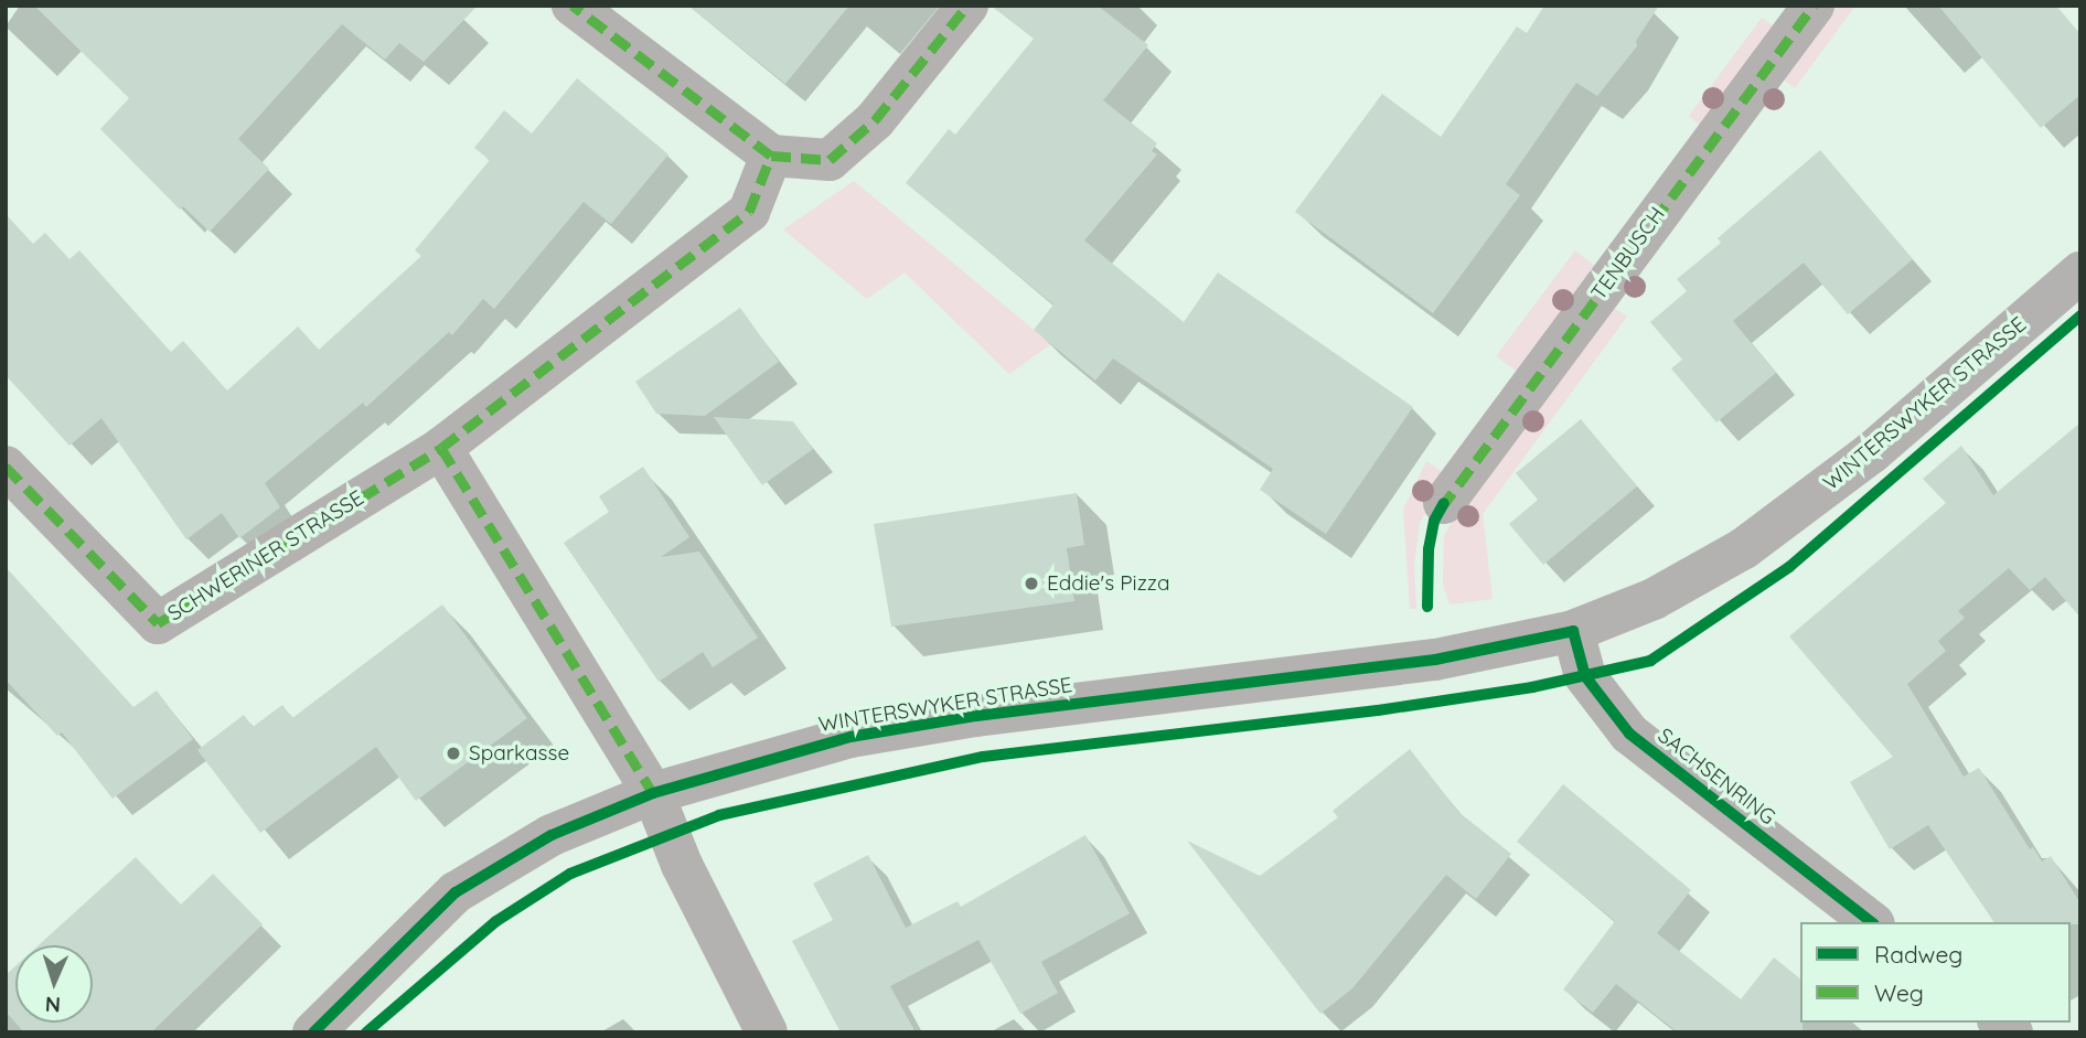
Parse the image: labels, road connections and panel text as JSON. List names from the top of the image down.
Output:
{
  "streets": {
    "street": [
      "TENBUSCH",
      "WINTERSWYKER STRASSE",
      "SCHWERINER STRASSE",
      "SACHSENRING"
    ]
  },
  "crossings": [
    ["WINTERSWYKER STRASSE", "SACHSENRING"]
  ],
  "places": ["Eddie's Pizza", "Sparkasse"],
  "legend": ["Radweg", "Weg"],
  "north": "bottom"
}
